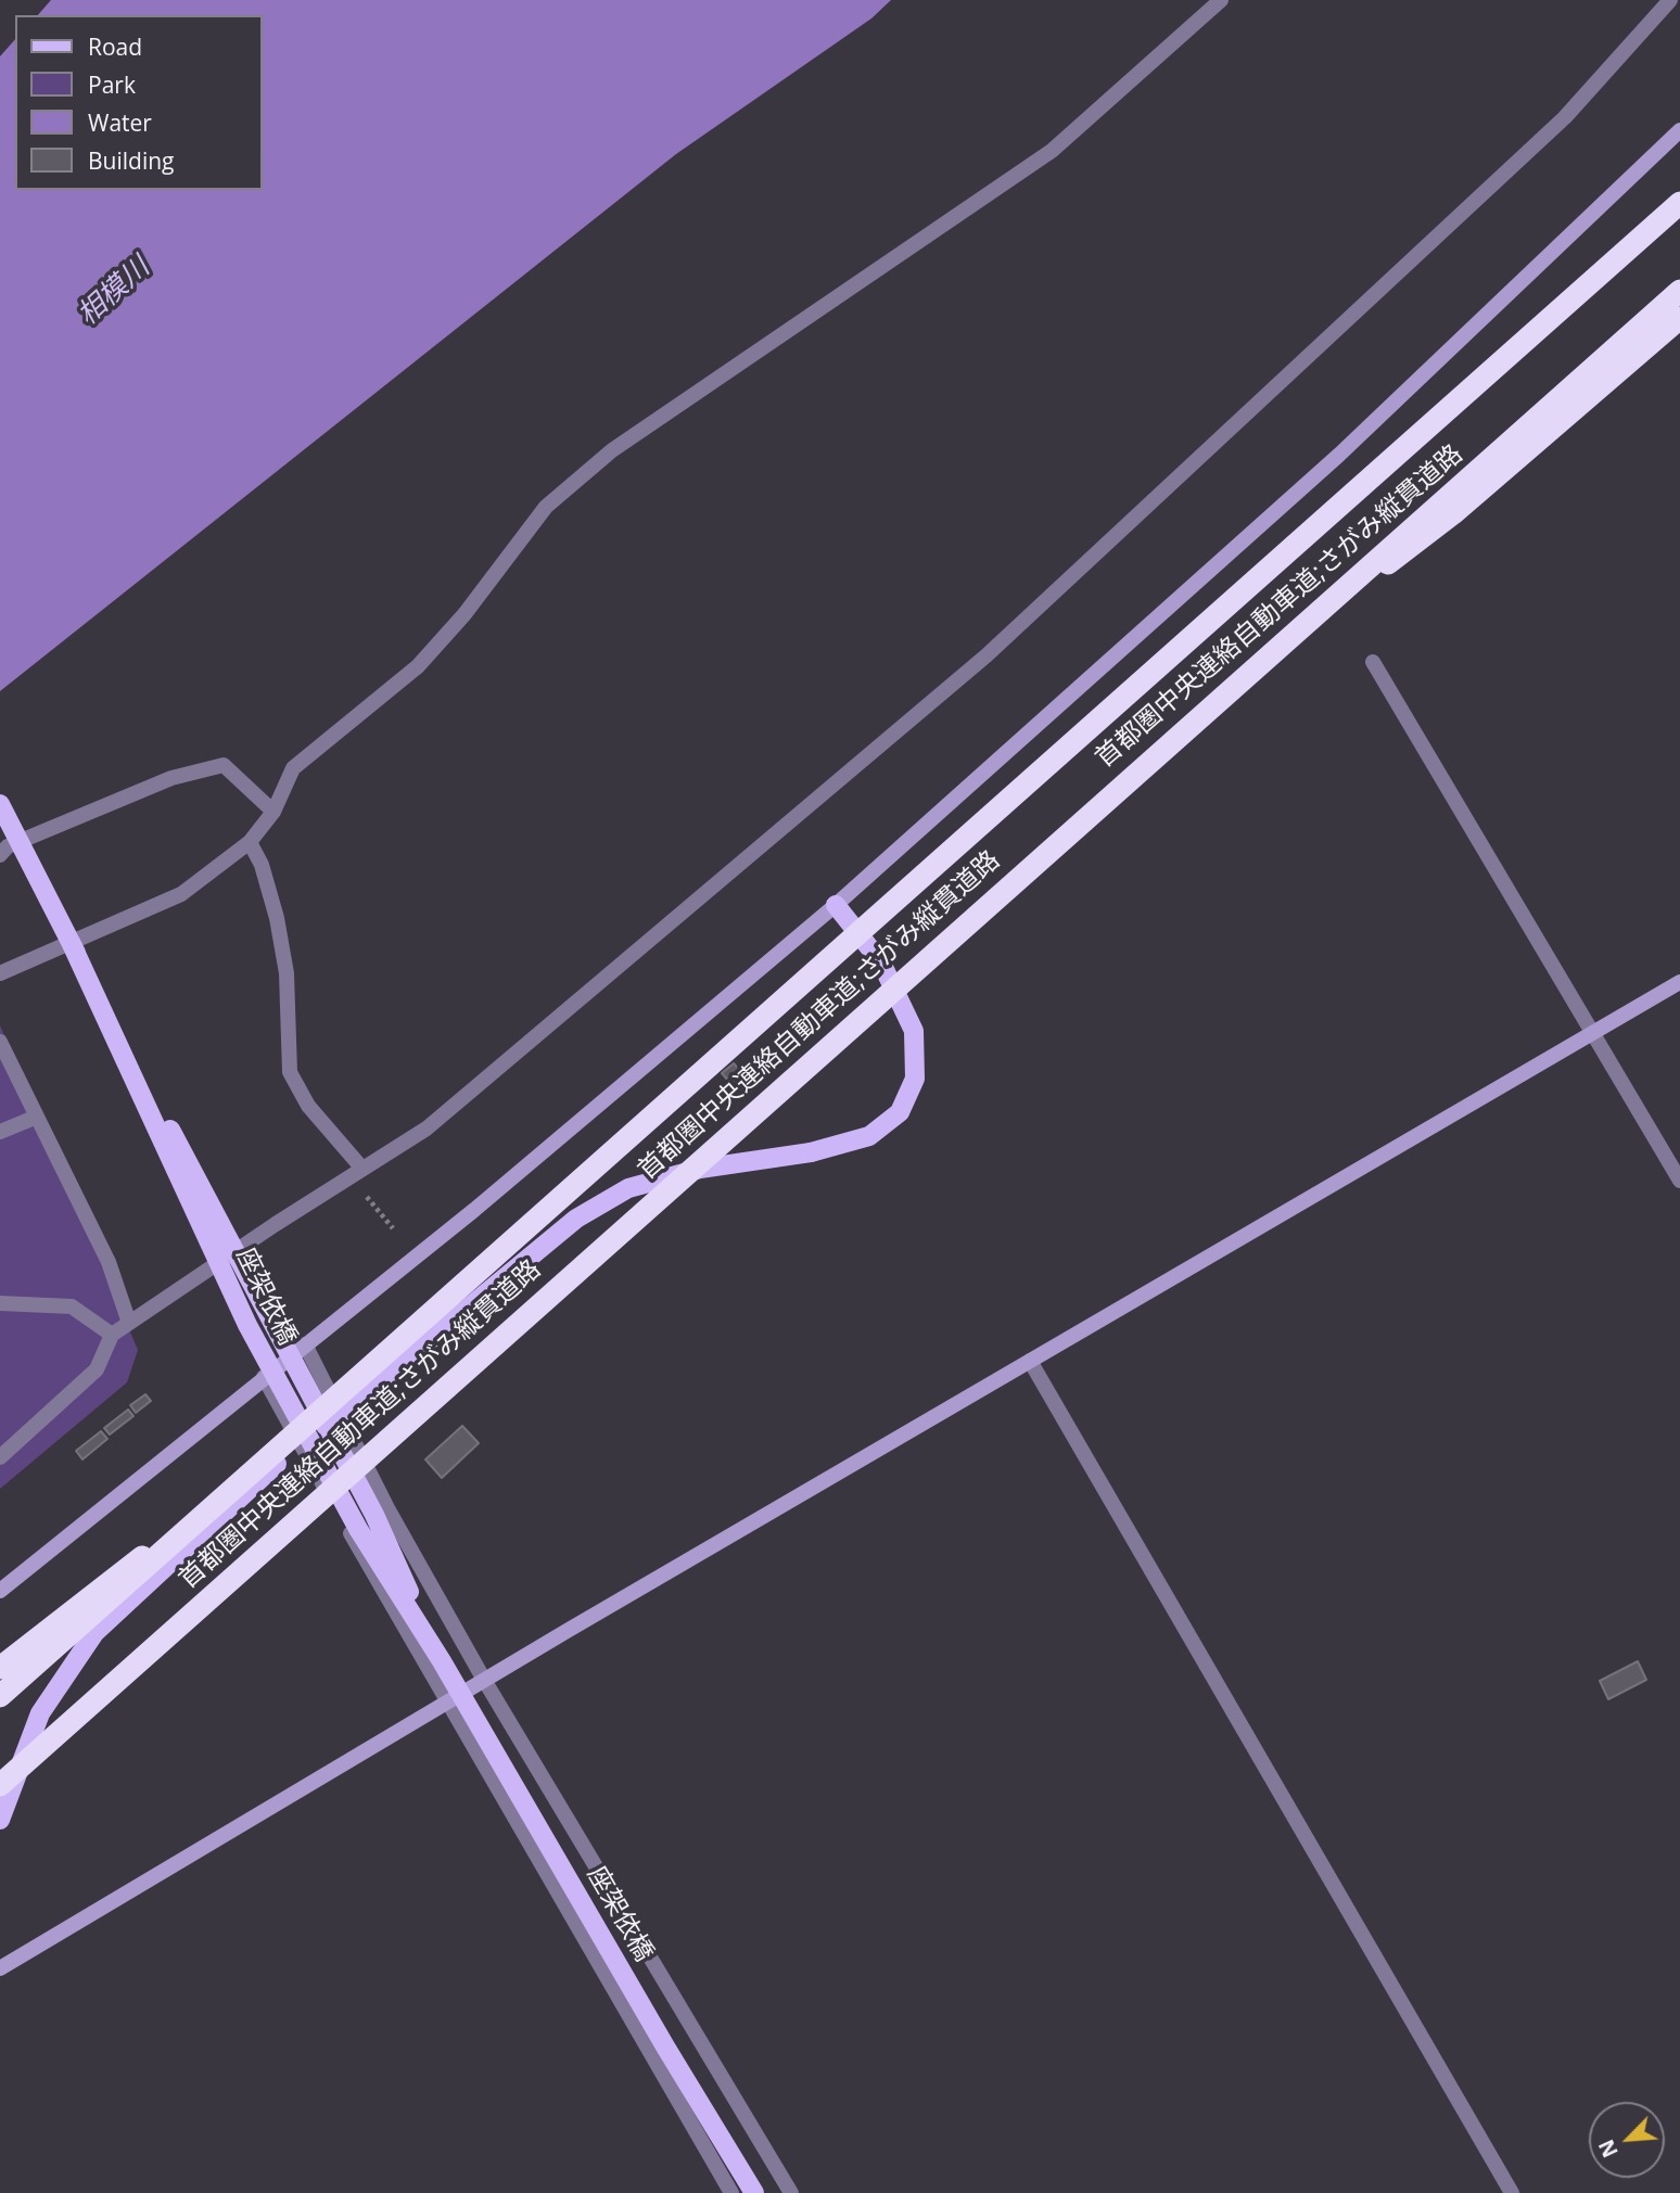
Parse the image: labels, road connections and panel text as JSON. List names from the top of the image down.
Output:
{
  "streets": {
    "highway": ["首都圏中央連絡自動車道;さがみ縦貫道路"],
    "main road": ["座架依橋"]
  },
  "water": ["相模川"],
  "legend": [
    "Road",
    "Park",
    "Water",
    "Building"
  ],
  "north": "bottom left"
}
